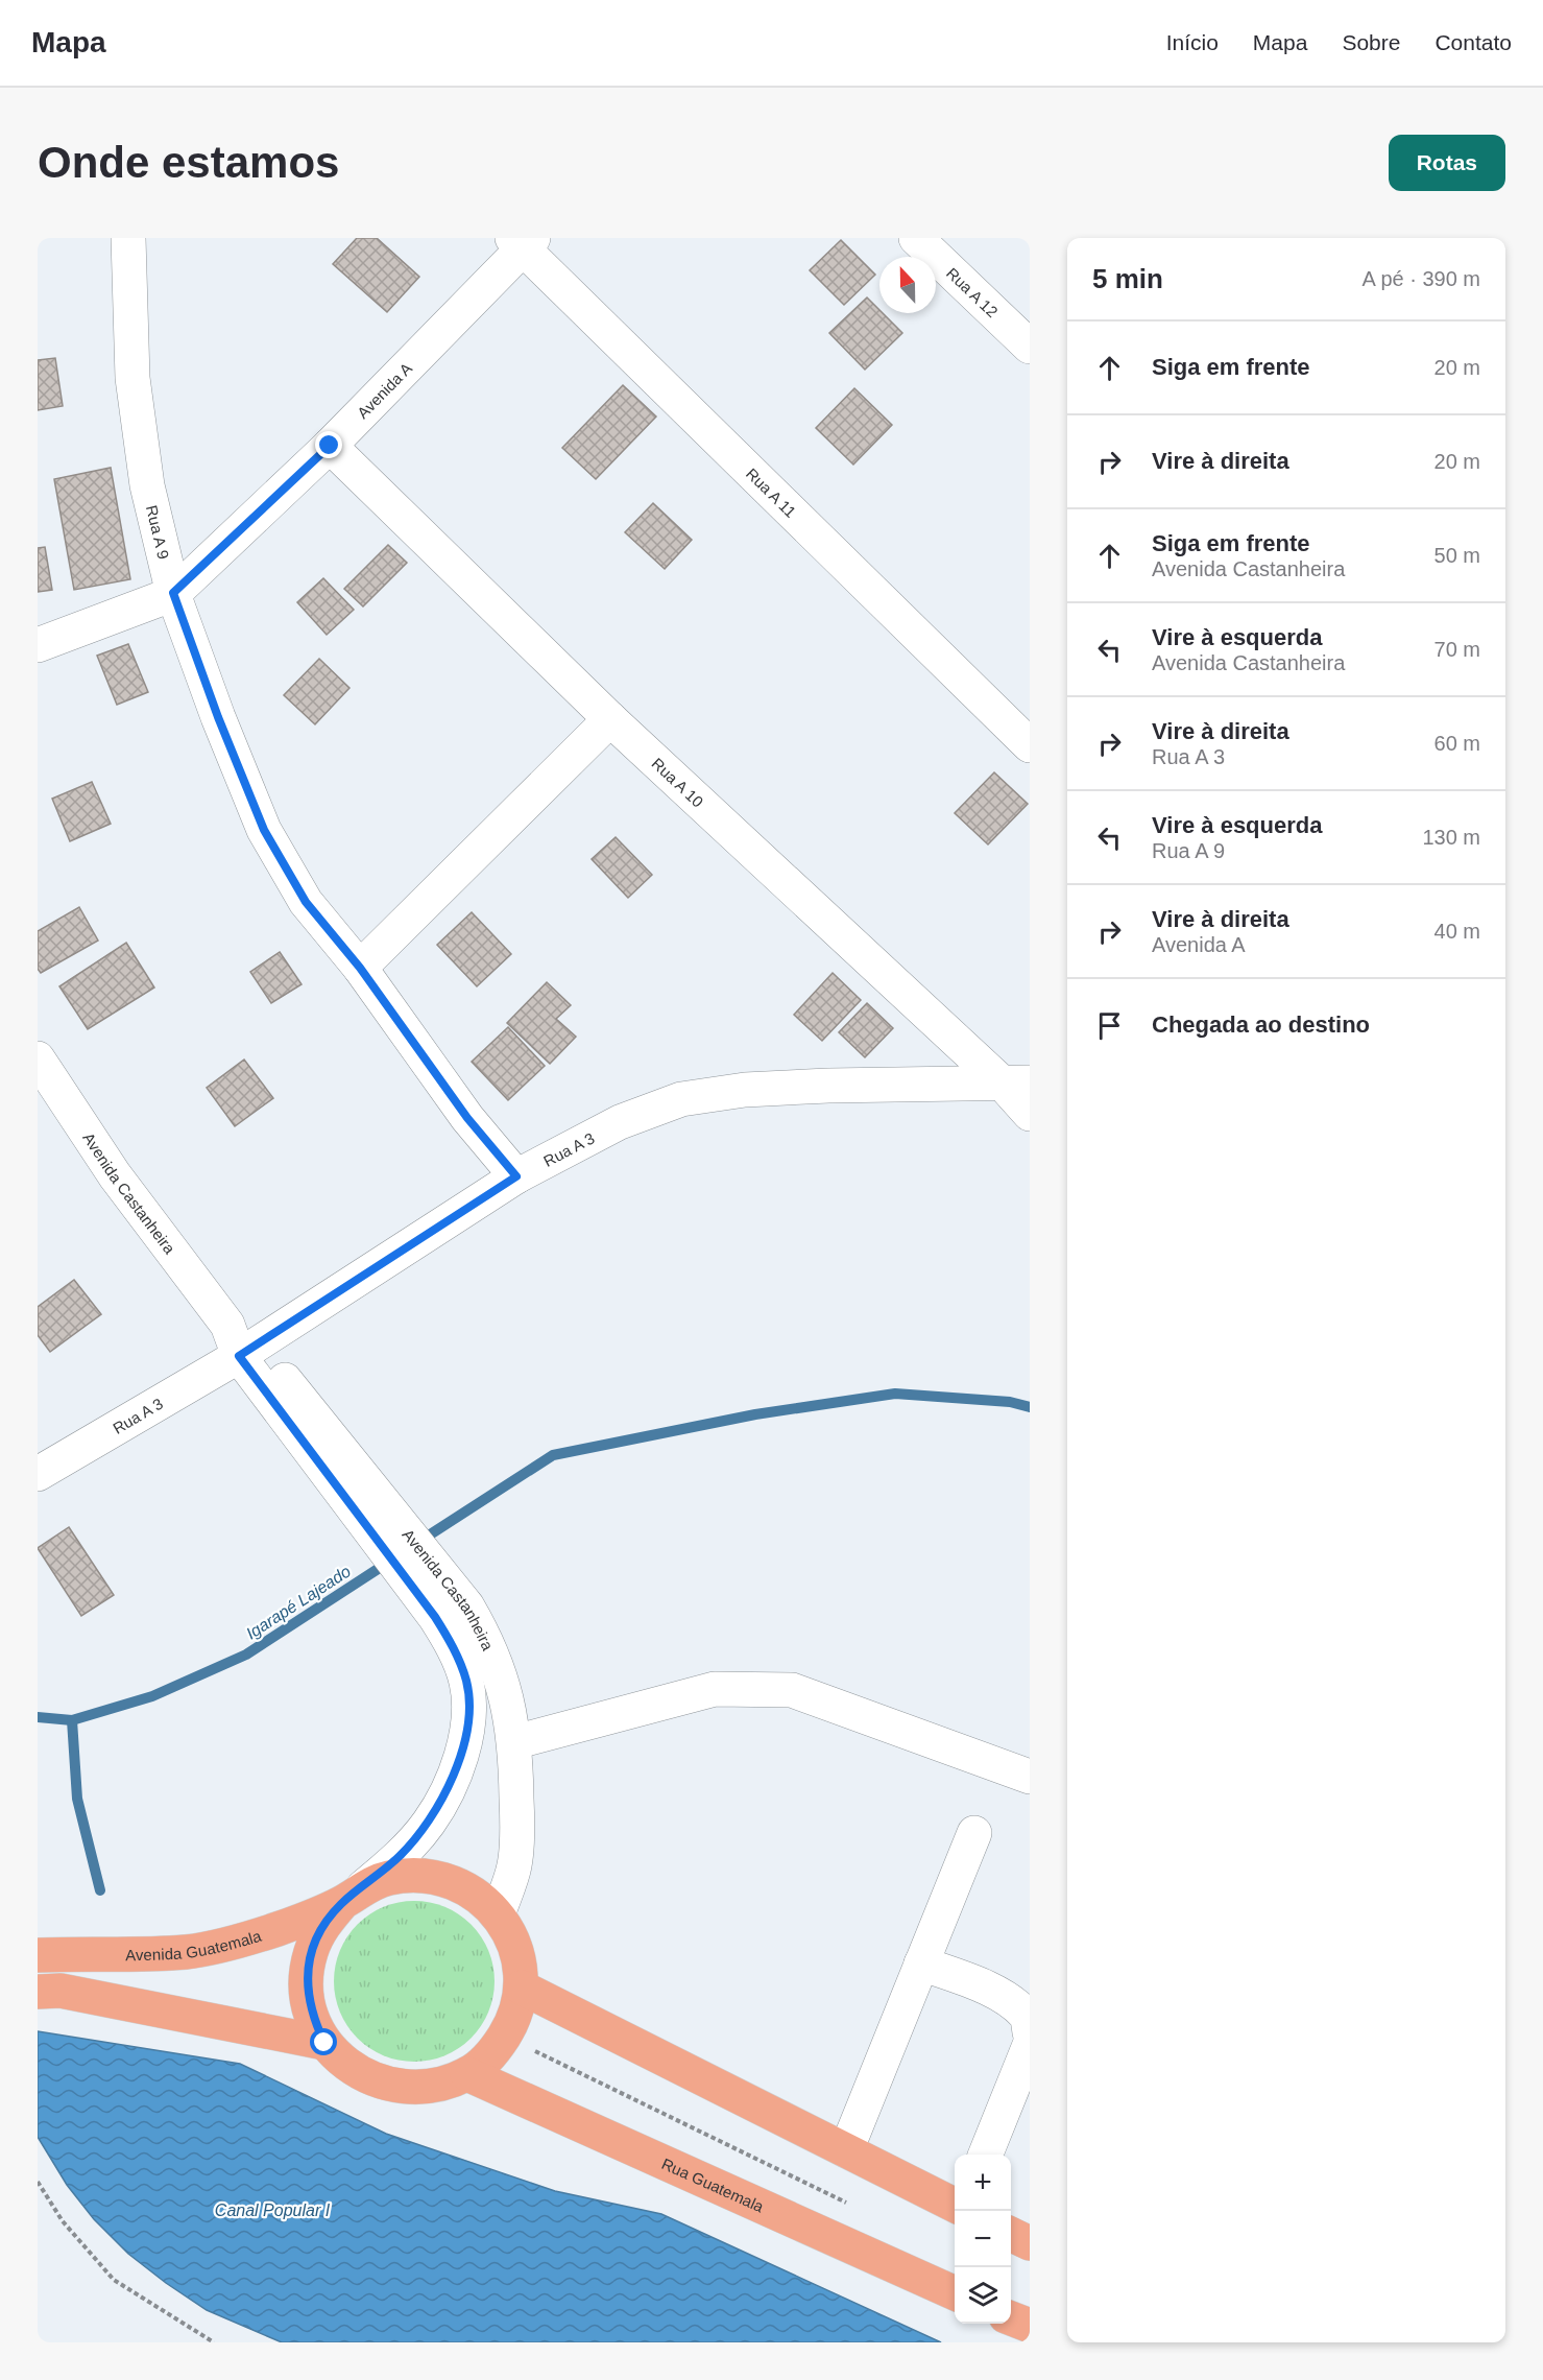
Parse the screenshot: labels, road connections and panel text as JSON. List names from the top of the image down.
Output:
{
  "streets": {
    "main road": ["Avenida Guatemala", "Rua Guatemala"],
    "street": [
      "Rua A 12",
      "Avenida A",
      "Rua A 11",
      "Rua A 9",
      "Rua A 10",
      "Rua A 3",
      "Avenida Castanheira"
    ]
  },
  "crossings": [
    ["Avenida A", "Rua A 11"],
    ["Avenida A", "Rua A 9"],
    ["Avenida A", "Rua A 10"],
    ["Rua A 9", "Rua A 3"],
    ["Rua A 10", "Rua A 3"],
    ["Rua A 3", "Avenida Castanheira"],
    ["Avenida Castanheira", "Avenida Guatemala"],
    ["Avenida Castanheira", "Rua Guatemala"],
    ["Avenida Guatemala", "Rua Guatemala"]
  ],
  "water": ["Igarapé Lajeado", "Canal Popular I"],
  "north": "top",
  "page": {
    "header": "Mapa",
    "nav": [
      "Início",
      "Mapa",
      "Sobre",
      "Contato"
    ],
    "buttons": "Rotas",
    "title": "Onde estamos",
    "heading": ["5 min", "A pé · 390 m"],
    "list": [
      ["Siga em frente", "20 m"],
      ["Vire à direita", "20 m"],
      ["Siga em frente", "Avenida Castanheira", "50 m"],
      ["Vire à esquerda", "Avenida Castanheira", "70 m"],
      ["Vire à direita", "Rua A 3", "60 m"],
      ["Vire à esquerda", "Rua A 9", "130 m"],
      ["Vire à direita", "Avenida A", "40 m"],
      "Chegada ao destino"
    ],
    "map_buttons": ["+", "−"]
  }
}
